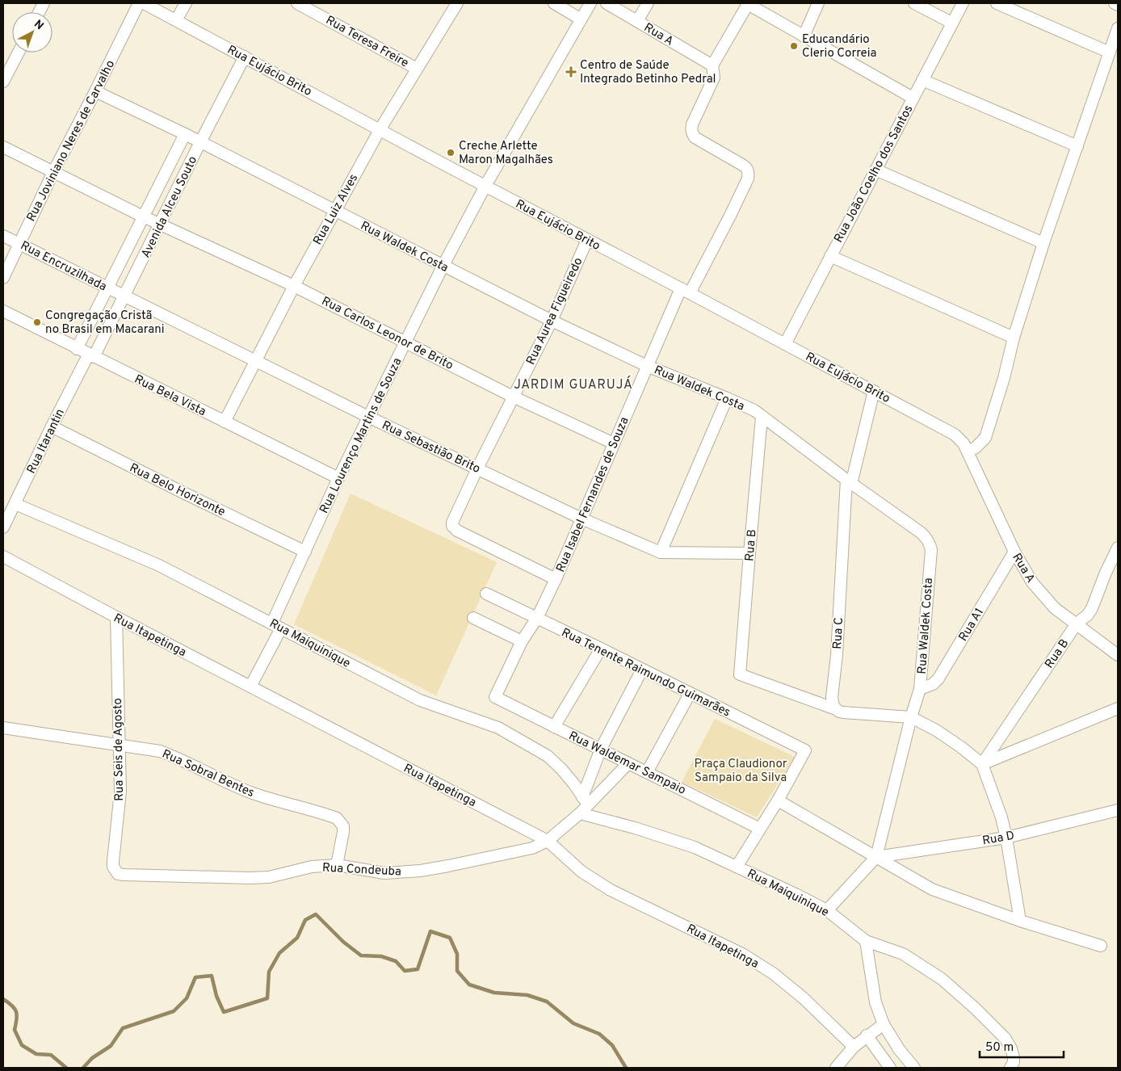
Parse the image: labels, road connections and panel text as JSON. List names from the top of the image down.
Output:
{
  "streets": {
    "street": [
      "Rua A",
      "Rua Teresa Freire",
      "Rua Eujácio Brito",
      "Rua Joviniano Neres de Carvalho",
      "Rua João Coelho dos Santos",
      "Avenida Alceu Souto",
      "Rua Luiz Alves",
      "Rua Waldek Costa",
      "Rua Encruzilhada",
      "Rua Aurea Figueiredo",
      "Rua Carlos Leonor de Brito",
      "Rua Bela Vista",
      "Rua Lourenço Martins de Souza",
      "Rua Itarantin",
      "Rua Sebastião Brito",
      "Rua Belo Horizonte",
      "Rua Isabel Fernandes de Souza",
      "Rua B",
      "Rua A1",
      "Rua C",
      "Rua Itapetinga",
      "Rua Maiquinique",
      "Rua Tenente Raimundo Guimarães",
      "Rua Seis de Agosto",
      "Rua Waldemar Sampaio",
      "Rua Sobral Bentes",
      "Rua D",
      "Rua Condeuba"
    ]
  },
  "crossings": [
    ["Rua A", "Rua Eujácio Brito"],
    ["Rua A", "Rua Isabel Fernandes de Souza"],
    ["Rua A", "Rua B"],
    ["Rua A", "Rua A1"],
    ["Rua Teresa Freire", "Rua Luiz Alves"],
    ["Rua Eujácio Brito", "Rua João Coelho dos Santos"],
    ["Rua Eujácio Brito", "Avenida Alceu Souto"],
    ["Rua Eujácio Brito", "Rua Luiz Alves"],
    ["Rua Eujácio Brito", "Rua Aurea Figueiredo"],
    ["Rua Eujácio Brito", "Rua Lourenço Martins de Souza"],
    ["Rua Eujácio Brito", "Rua Isabel Fernandes de Souza"],
    ["Rua Eujácio Brito", "Rua C"],
    ["Rua Joviniano Neres de Carvalho", "Rua Waldek Costa"],
    ["Rua Joviniano Neres de Carvalho", "Rua Encruzilhada"],
    ["Rua Joviniano Neres de Carvalho", "Rua Carlos Leonor de Brito"],
    ["Avenida Alceu Souto", "Rua Waldek Costa"],
    ["Avenida Alceu Souto", "Rua Encruzilhada"],
    ["Avenida Alceu Souto", "Rua Carlos Leonor de Brito"],
    ["Avenida Alceu Souto", "Rua Bela Vista"],
    ["Avenida Alceu Souto", "Rua Itarantin"],
    ["Avenida Alceu Souto", "Rua Sebastião Brito"],
    ["Rua Luiz Alves", "Rua Waldek Costa"],
    ["Rua Luiz Alves", "Rua Carlos Leonor de Brito"],
    ["Rua Luiz Alves", "Rua Bela Vista"],
    ["Rua Luiz Alves", "Rua Sebastião Brito"],
    ["Rua Waldek Costa", "Rua Aurea Figueiredo"],
    ["Rua Waldek Costa", "Rua Lourenço Martins de Souza"],
    ["Rua Waldek Costa", "Rua Isabel Fernandes de Souza"],
    ["Rua Waldek Costa", "Rua B"],
    ["Rua Waldek Costa", "Rua A1"],
    ["Rua Waldek Costa", "Rua C"],
    ["Rua Waldek Costa", "Rua Maiquinique"],
    ["Rua Waldek Costa", "Rua D"],
    ["Rua Encruzilhada", "Rua Sebastião Brito"],
    ["Rua Aurea Figueiredo", "Rua Carlos Leonor de Brito"],
    ["Rua Aurea Figueiredo", "Rua Sebastião Brito"],
    ["Rua Aurea Figueiredo", "Rua Isabel Fernandes de Souza"],
    ["Rua Carlos Leonor de Brito", "Rua Lourenço Martins de Souza"],
    ["Rua Carlos Leonor de Brito", "Rua Isabel Fernandes de Souza"],
    ["Rua Bela Vista", "Rua Lourenço Martins de Souza"],
    ["Rua Bela Vista", "Rua Itarantin"],
    ["Rua Lourenço Martins de Souza", "Rua Sebastião Brito"],
    ["Rua Lourenço Martins de Souza", "Rua Belo Horizonte"],
    ["Rua Lourenço Martins de Souza", "Rua Itapetinga"],
    ["Rua Lourenço Martins de Souza", "Rua Maiquinique"],
    ["Rua Itarantin", "Rua Belo Horizonte"],
    ["Rua Itarantin", "Rua Maiquinique"],
    ["Rua Sebastião Brito", "Rua Isabel Fernandes de Souza"],
    ["Rua Sebastião Brito", "Rua B"],
    ["Rua Isabel Fernandes de Souza", "Rua Tenente Raimundo Guimarães"],
    ["Rua Isabel Fernandes de Souza", "Rua Waldemar Sampaio"],
    ["Rua B", "Rua C"],
    ["Rua Itapetinga", "Rua Seis de Agosto"],
    ["Rua Itapetinga", "Rua Condeuba"],
    ["Rua Maiquinique", "Rua Condeuba"],
    ["Rua Seis de Agosto", "Rua Sobral Bentes"],
    ["Rua Seis de Agosto", "Rua Condeuba"],
    ["Rua Waldemar Sampaio", "Rua Condeuba"],
    ["Rua Sobral Bentes", "Rua Condeuba"]
  ],
  "districts": ["JARDIM GUARUJÁ"],
  "parks": ["Praça Claudionor Sampaio da Silva"],
  "places": {
    "other": ["Educandário Clerio Correia", "Creche Arlette Maron Magalhães", "Congregação Cristã no Brasil em Macarani"],
    "health": ["Centro de Saúde Integrado Betinho Pedral"]
  },
  "scale_bar": "50 m",
  "north": "top right"
}
